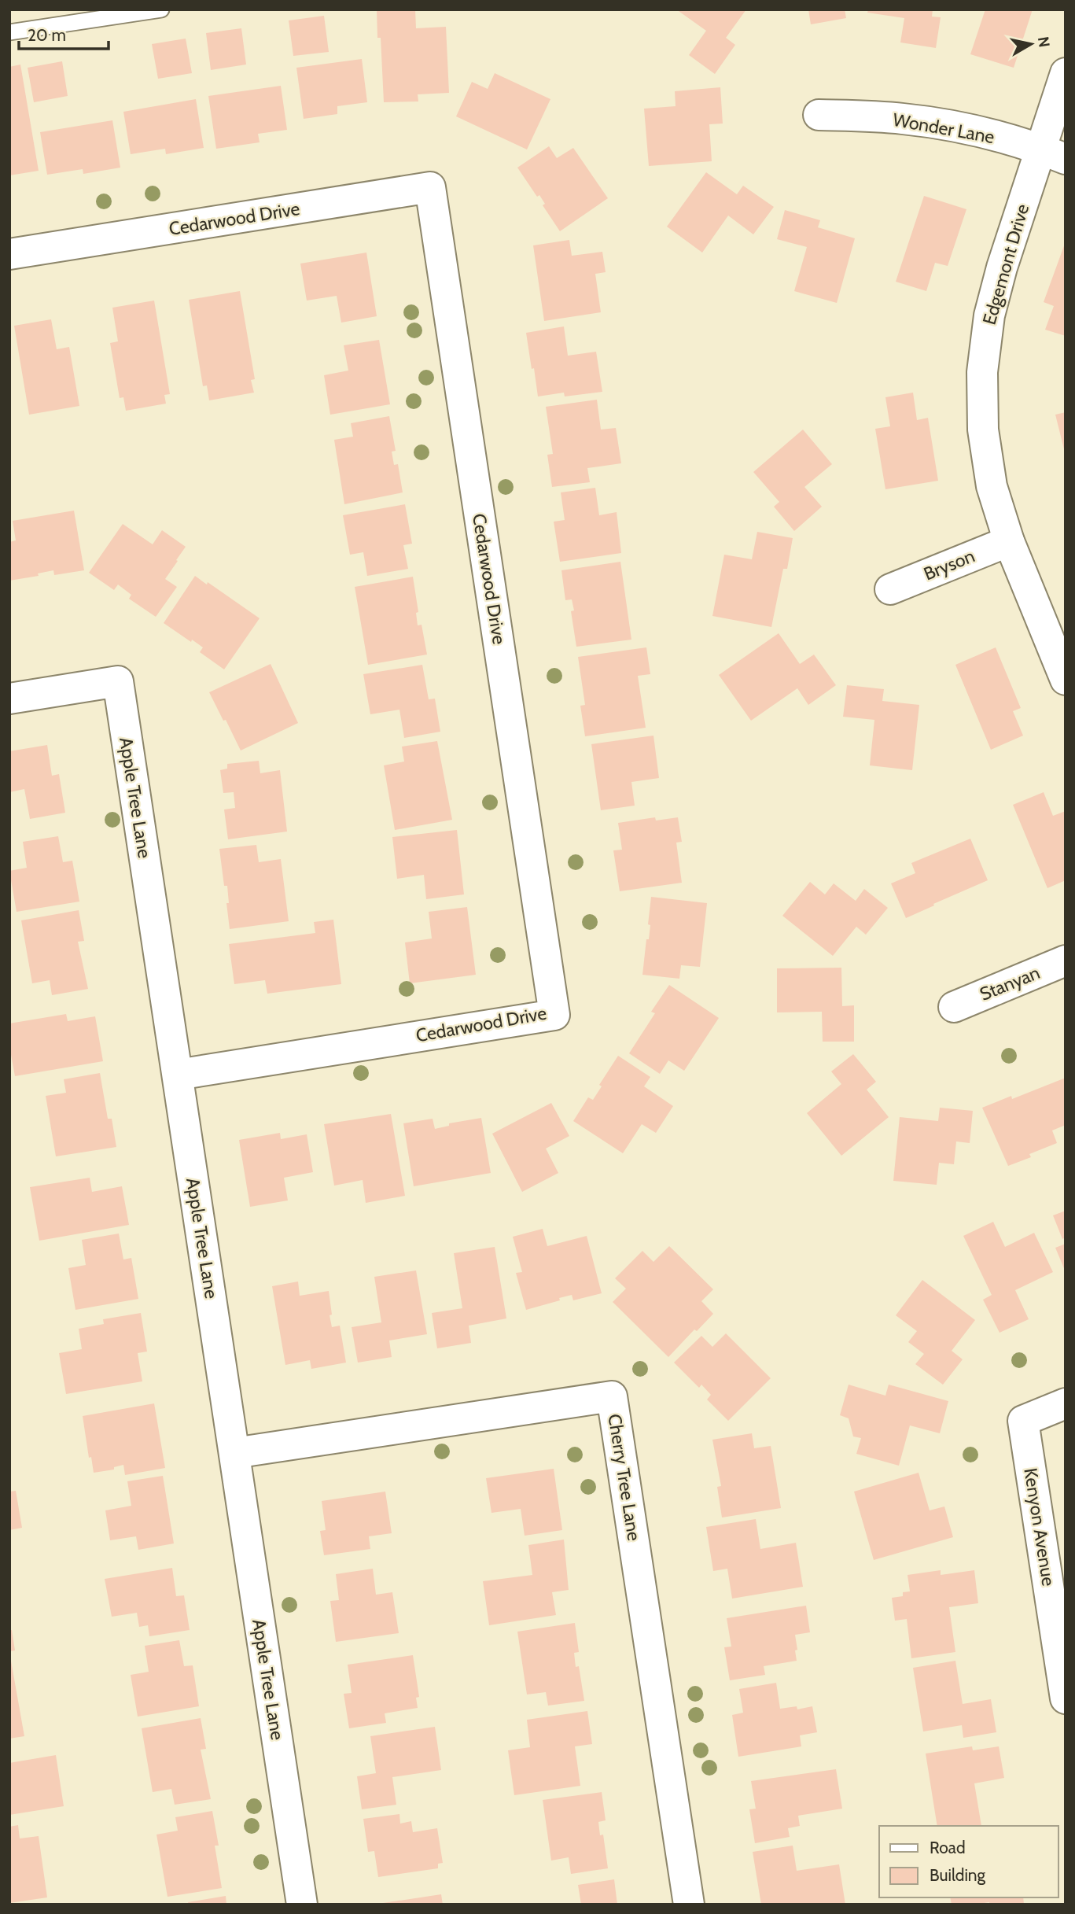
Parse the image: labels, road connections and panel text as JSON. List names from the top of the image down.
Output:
{
  "streets": {
    "street": [
      "Wonder Lane",
      "Cedarwood Drive",
      "Edgemont Drive",
      "Bryson",
      "Apple Tree Lane",
      "Stanyan",
      "Cherry Tree Lane",
      "Kenyon Avenue"
    ]
  },
  "crossings": [
    ["Wonder Lane", "Edgemont Drive"],
    ["Cedarwood Drive", "Apple Tree Lane"],
    ["Edgemont Drive", "Bryson"],
    ["Apple Tree Lane", "Cherry Tree Lane"]
  ],
  "legend": ["Road", "Building"],
  "scale_bar": "20 m",
  "north": "right"
}
